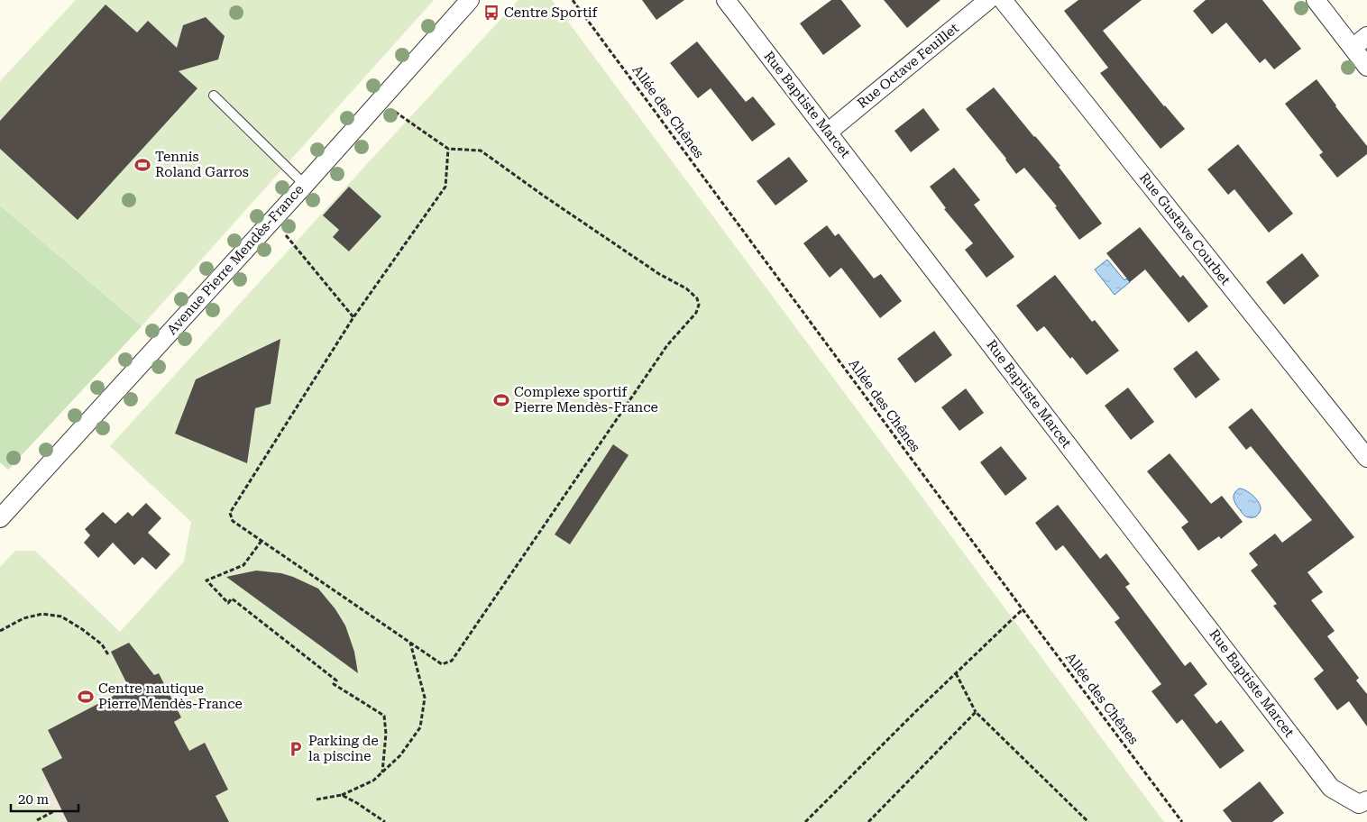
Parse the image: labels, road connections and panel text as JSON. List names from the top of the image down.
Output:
{
  "streets": {
    "street": [
      "Rue Octave Feuillet",
      "Rue Baptiste Marcet",
      "Rue Gustave Courbet",
      "Avenue Pierre Mendès-France"
    ],
    "path": ["Allée des Chênes"]
  },
  "crossings": [
    ["Rue Octave Feuillet", "Rue Baptiste Marcet"]
  ],
  "places": {
    "bus stop": ["Centre Sportif"],
    "sports": ["Tennis Roland Garros", "Complexe sportif Pierre Mendès-France", "Centre nautique Pierre Mendès-France"],
    "parking": ["Parking de la piscine"]
  },
  "scale_bar": "20 m"
}
